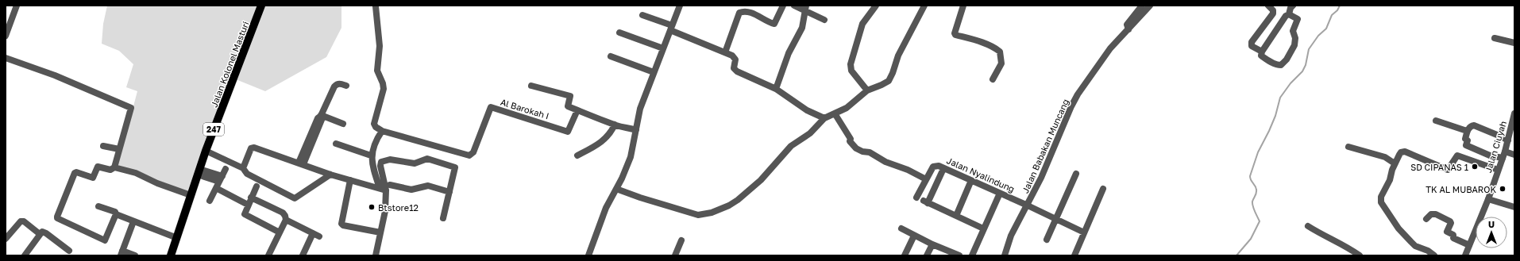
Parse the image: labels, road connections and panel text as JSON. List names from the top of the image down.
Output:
{
  "streets": {
    "main road": ["Jalan Kolonel Masturi", "247"],
    "street": [
      "Al Barokah I",
      "Jalan Babakan Muncang",
      "Jalan Ciuyah",
      "Jalan Nyalindung"
    ]
  },
  "crossings": [
    ["Jalan Babakan Muncang", "Jalan Nyalindung"]
  ],
  "places": ["SD CIPANAS 1", "TK AL MUBAROK", "Btstore12"],
  "north": "top"
}
